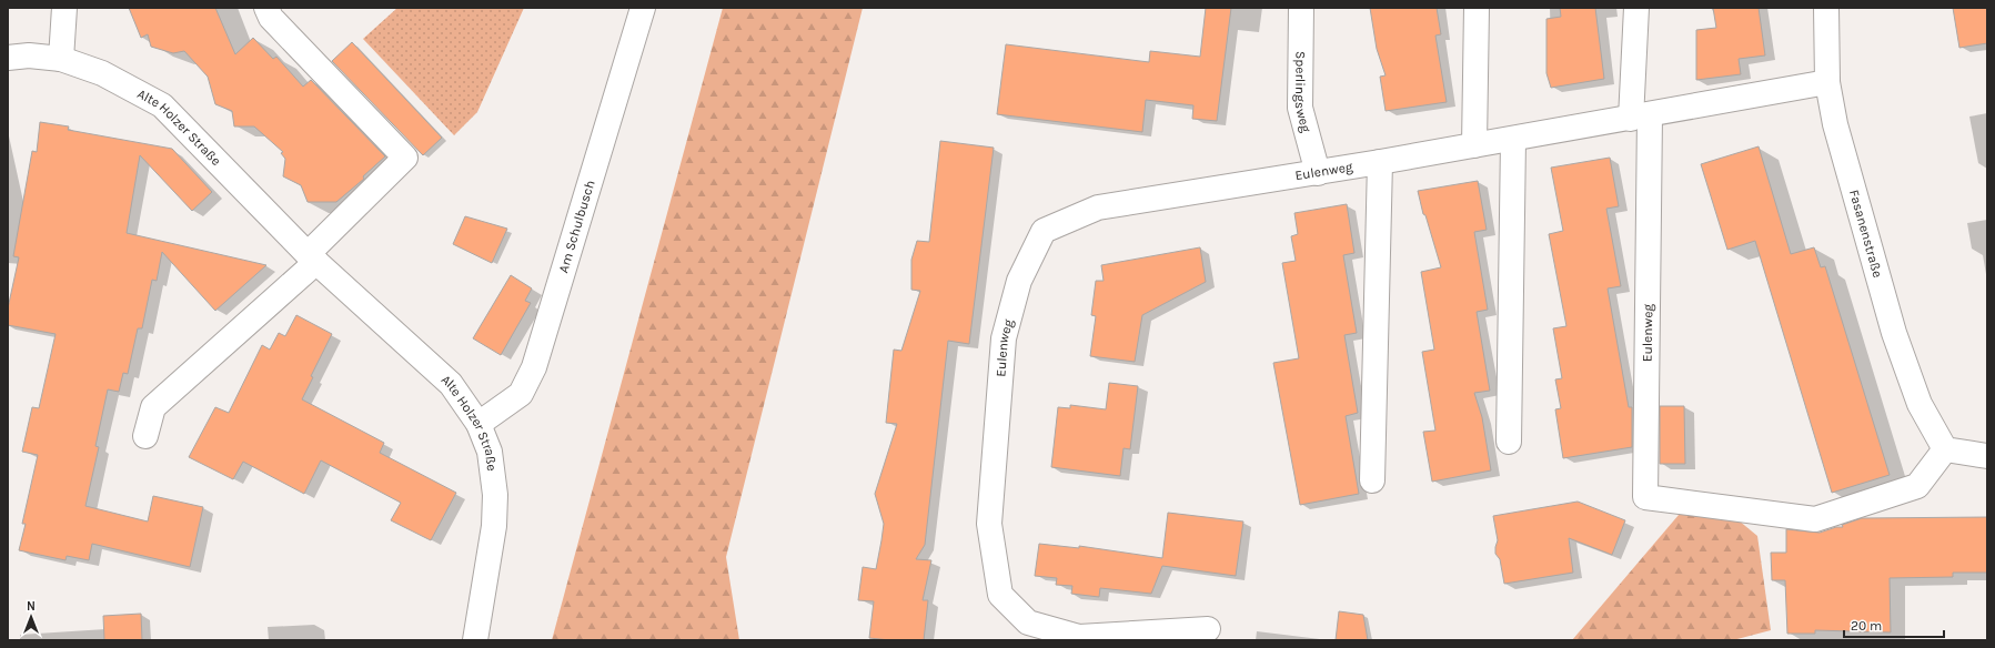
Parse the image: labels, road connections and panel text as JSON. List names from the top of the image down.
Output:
{
  "streets": {
    "street": [
      "Sperlingsweg",
      "Alte Holzer Straße",
      "Eulenweg",
      "Am Schulbusch",
      "Fasanenstraße"
    ]
  },
  "crossings": [
    ["Sperlingsweg", "Eulenweg"],
    ["Alte Holzer Straße", "Am Schulbusch"],
    ["Eulenweg", "Fasanenstraße"]
  ],
  "scale_bar": "20 m",
  "north": "top"
}
